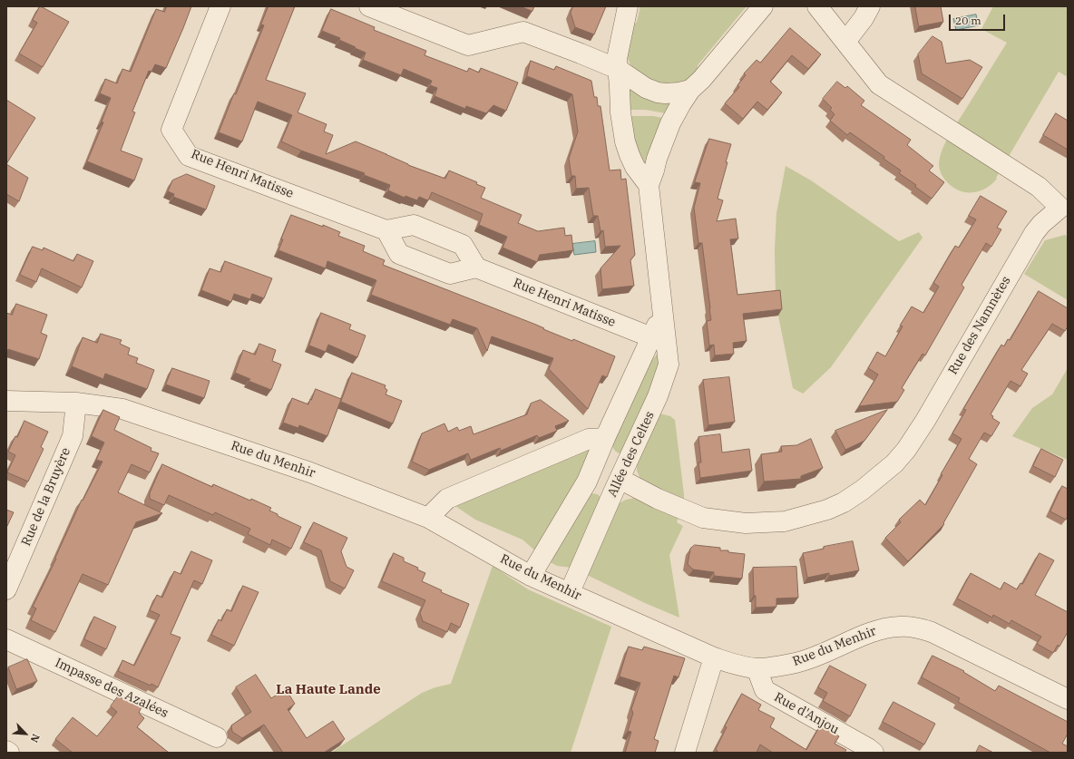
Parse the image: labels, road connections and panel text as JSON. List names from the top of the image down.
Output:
{
  "streets": {
    "street": [
      "Rue Henri Matisse",
      "Rue des Namnètes",
      "Allée des Celtes",
      "Rue du Menhir",
      "Rue de la Bruyère",
      "Impasse des Azalées",
      "Rue d'Anjou"
    ]
  },
  "crossings": [
    ["Rue des Namnètes", "Allée des Celtes"],
    ["Allée des Celtes", "Rue du Menhir"],
    ["Rue du Menhir", "Rue de la Bruyère"],
    ["Rue du Menhir", "Rue d'Anjou"]
  ],
  "districts": ["La Haute Lande"],
  "scale_bar": "20 m",
  "north": "bottom right"
}
